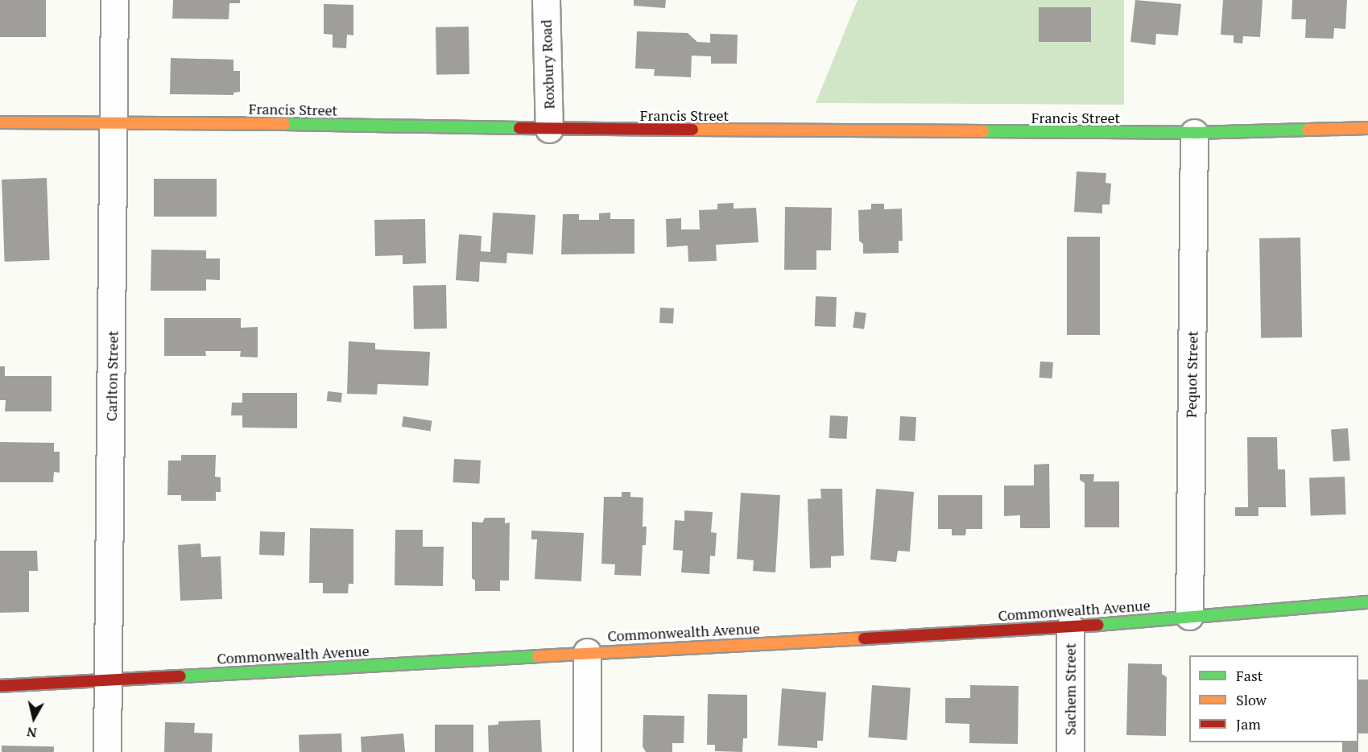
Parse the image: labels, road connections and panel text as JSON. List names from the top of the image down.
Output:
{
  "streets": {
    "street": [
      "Roxbury Road",
      "Francis Street",
      "Pequot Street",
      "Carlton Street",
      "Commonwealth Avenue",
      "Sachem Street"
    ]
  },
  "crossings": [
    ["Roxbury Road", "Francis Street"],
    ["Francis Street", "Pequot Street"],
    ["Francis Street", "Carlton Street"],
    ["Pequot Street", "Commonwealth Avenue"],
    ["Carlton Street", "Commonwealth Avenue"],
    ["Commonwealth Avenue", "Sachem Street"]
  ],
  "legend": ["Fast", "Slow", "Jam"],
  "north": "bottom"
}
